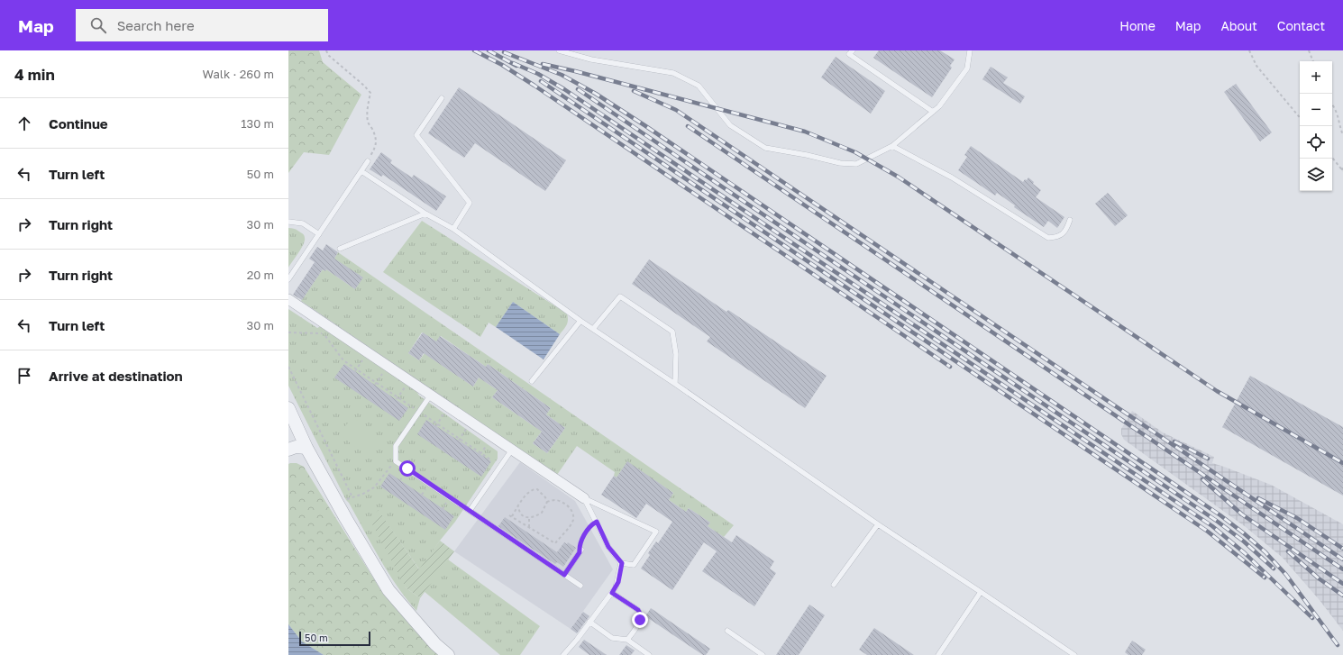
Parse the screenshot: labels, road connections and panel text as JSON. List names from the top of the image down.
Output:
{
  "scale_bar": "50 m",
  "page": {
    "header": "Map",
    "search": "Search here",
    "nav": [
      "Home",
      "Map",
      "About",
      "Contact"
    ],
    "heading": ["4 min", "Walk · 260 m"],
    "map_buttons": ["+", "−"],
    "list": [
      ["Continue", "130 m"],
      ["Turn left", "50 m"],
      ["Turn right", "30 m"],
      ["Turn right", "20 m"],
      ["Turn left", "30 m"],
      "Arrive at destination"
    ],
    "scale": "50 m"
  }
}
